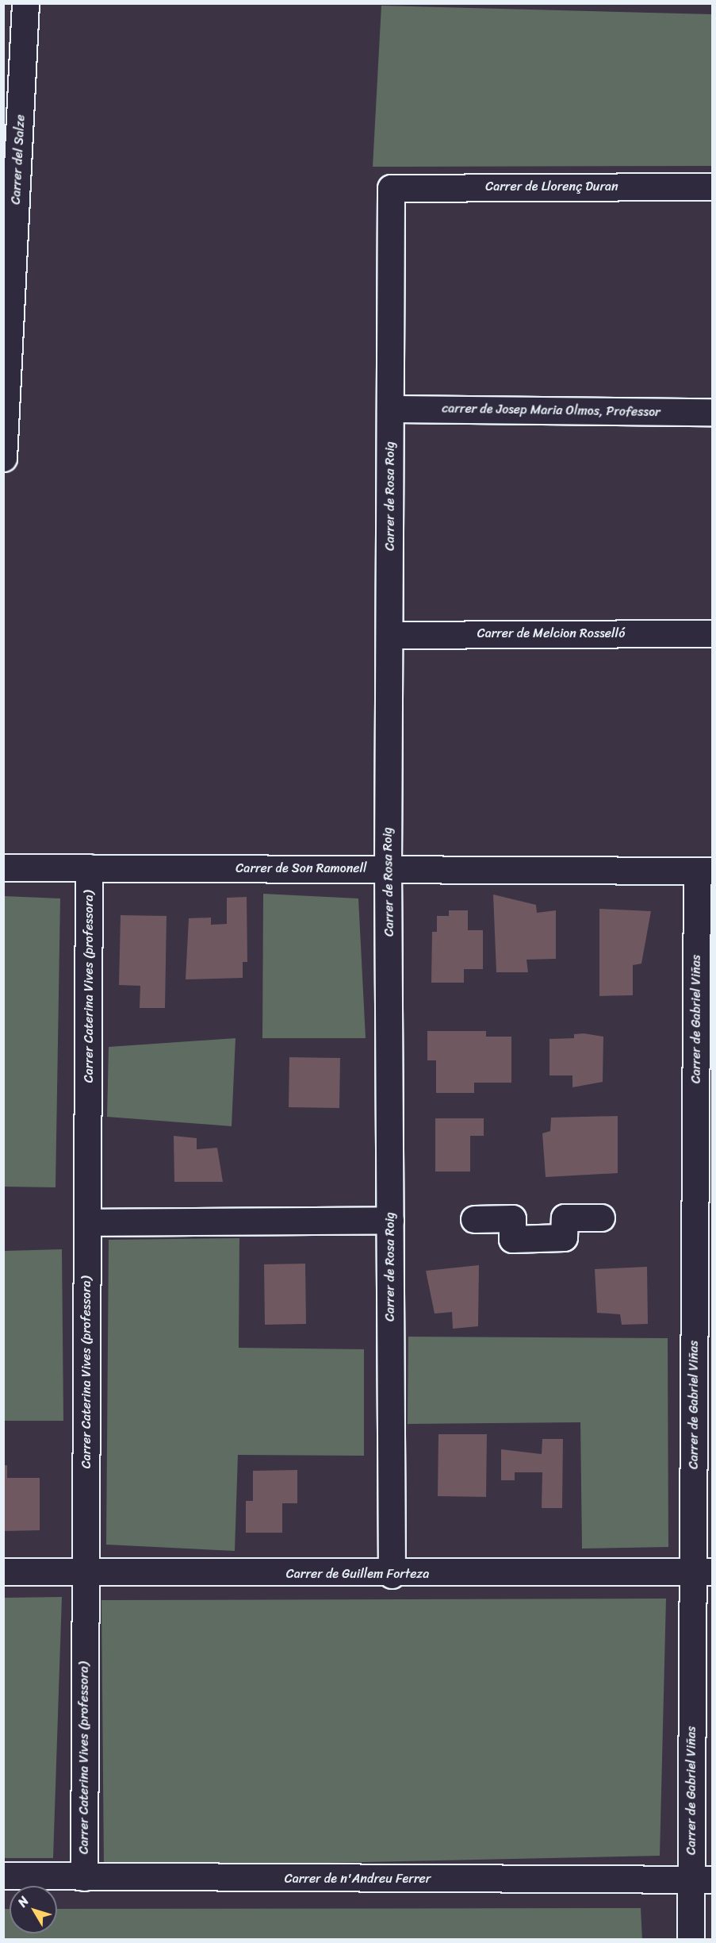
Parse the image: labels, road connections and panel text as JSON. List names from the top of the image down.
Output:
{
  "streets": {
    "street": [
      "Carrer del Salze",
      "Carrer de Llorenç Duran",
      "carrer de Josep Maria Olmos, Professor",
      "Carrer de Rosa Roig",
      "Carrer de Melcion Rosselló",
      "Carrer de Son Ramonell",
      "Carrer Caterina Vives (professora)",
      "Carrer de Gabriel Viñas",
      "Carrer de Guillem Forteza",
      "Carrer de n'Andreu Ferrer"
    ]
  },
  "crossings": [
    ["Carrer de Llorenç Duran", "Carrer de Rosa Roig"],
    ["carrer de Josep Maria Olmos, Professor", "Carrer de Rosa Roig"],
    ["Carrer de Rosa Roig", "Carrer de Melcion Rosselló"],
    ["Carrer de Rosa Roig", "Carrer de Son Ramonell"],
    ["Carrer de Rosa Roig", "Carrer de Guillem Forteza"],
    ["Carrer de Son Ramonell", "Carrer Caterina Vives (professora)"],
    ["Carrer de Son Ramonell", "Carrer de Gabriel Viñas"],
    ["Carrer Caterina Vives (professora)", "Carrer de Guillem Forteza"],
    ["Carrer Caterina Vives (professora)", "Carrer de n'Andreu Ferrer"],
    ["Carrer de Gabriel Viñas", "Carrer de Guillem Forteza"],
    ["Carrer de Gabriel Viñas", "Carrer de n'Andreu Ferrer"]
  ],
  "north": "top left"
}
